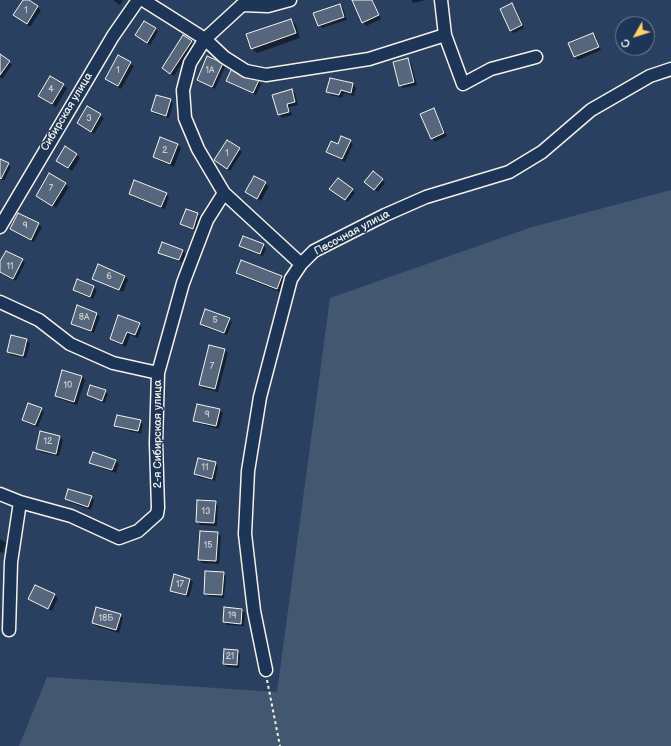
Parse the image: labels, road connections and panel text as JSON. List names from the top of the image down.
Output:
{
  "streets": {
    "street": ["Сибирская улица", "Песочная улица", "2-я Сибирская улица"]
  },
  "house_numbers": [
    "1",
    "1",
    "1А",
    "4",
    "3",
    "2",
    "1",
    "7",
    "9",
    "11",
    "6",
    "8А",
    "5",
    "7",
    "10",
    "9",
    "12",
    "11",
    "13",
    "15",
    "17",
    "19",
    "18Б",
    "21"
  ],
  "north": "bottom left"
}
